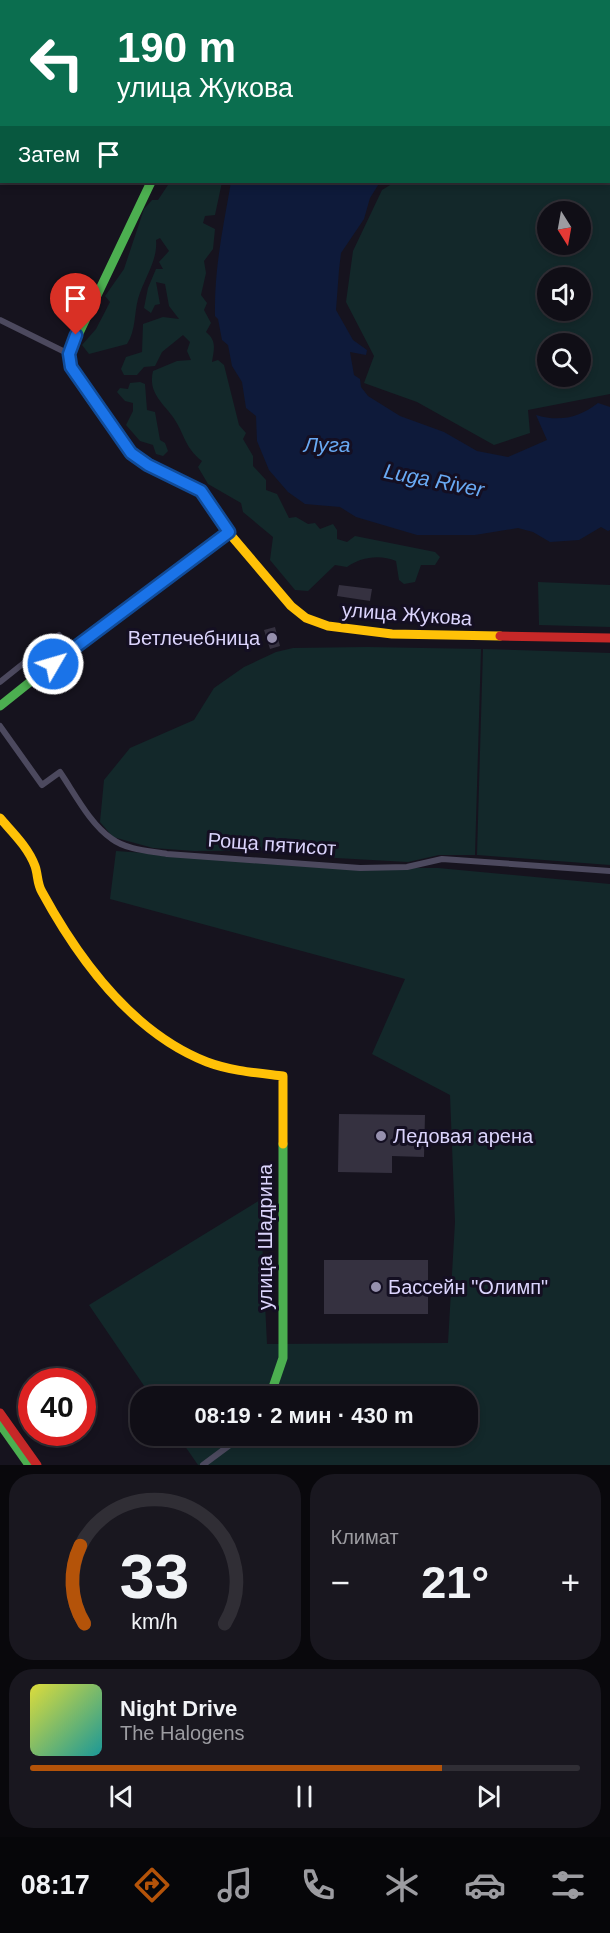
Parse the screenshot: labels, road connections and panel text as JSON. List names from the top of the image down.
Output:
{
  "streets": {
    "street": ["улица Жукова", "Роща пятисот", "улица Шадрина"]
  },
  "water": ["Луга", "Luga River"],
  "places": ["Ветлечебница", "Ледовая арена", "Бассейн \"Олимп\""],
  "north": "bottom",
  "page": {
    "turn": ["190 m", "улица Жукова"],
    "then": "Затем",
    "limit": "40",
    "trip": "08:19 · 2 мин · 430 m",
    "tile": "Климат",
    "heat": ["−", "21°", "+"],
    "song": ["Night Drive", "The Halogens"],
    "tabs": "08:17",
    "gauge": ["33", "km/h"]
  }
}
